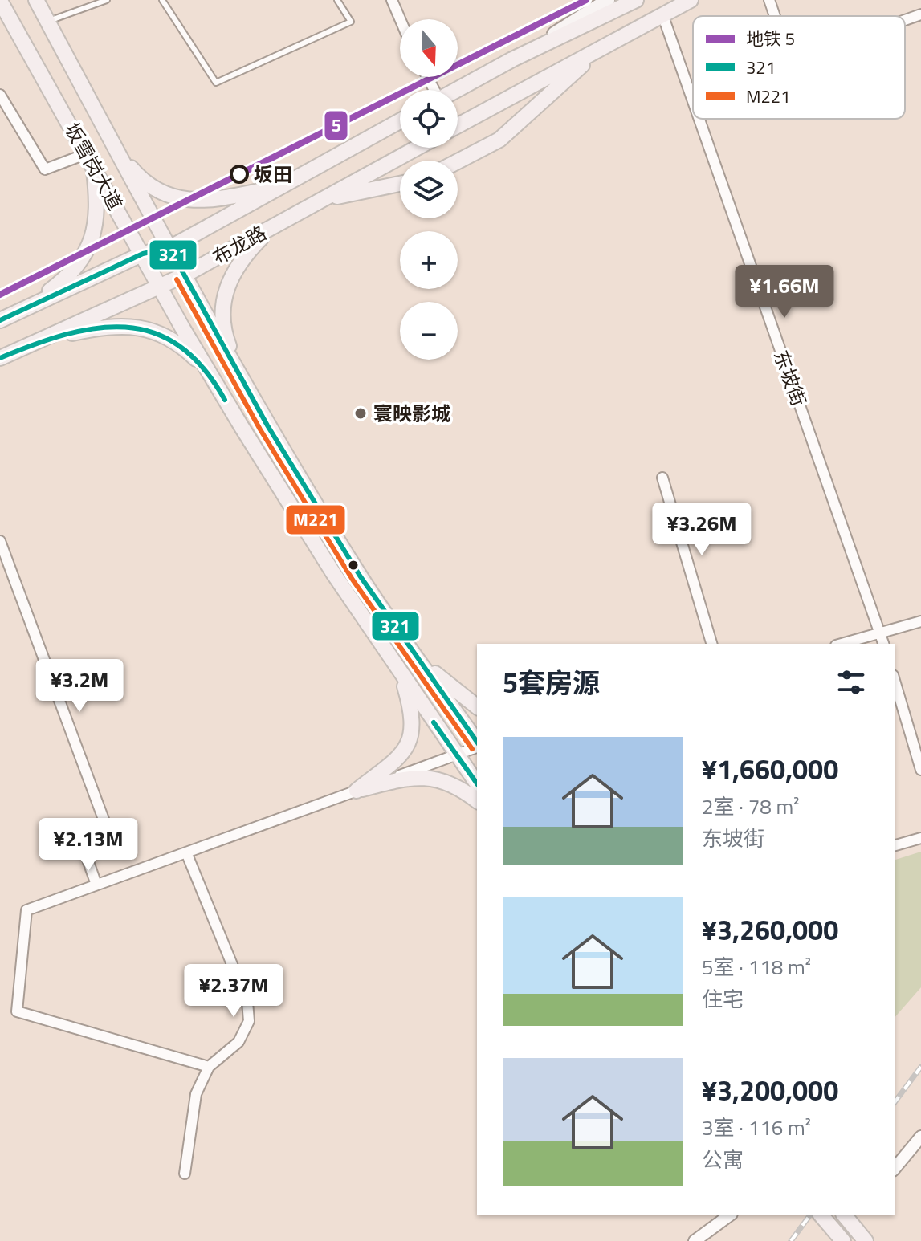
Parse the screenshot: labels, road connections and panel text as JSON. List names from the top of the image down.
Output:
{
  "streets": {
    "main road": ["坂雪岗大道", "布龙路"],
    "street": ["东坡街"]
  },
  "crossings": [
    ["坂雪岗大道", "布龙路"]
  ],
  "places": ["坂田", "寰映影城"],
  "lines": ["metro line 5", "transit line 321", "transit line M221"],
  "legend": ["地铁 5", "321", "M221"],
  "north": "bottom",
  "page": {
    "map_buttons": ["+", "−"],
    "price": [
      "¥1.66M",
      "¥3.26M",
      "¥3.2M",
      "¥2.13M",
      "¥2.37M"
    ],
    "heading": "5套房源",
    "list": [
      {
        "name": "¥1,660,000",
        "note": "2室 · 78 m² · 东坡街"
      },
      {
        "name": "¥3,260,000",
        "note": "5室 · 118 m² · 住宅"
      },
      {
        "name": "¥3,200,000",
        "note": "3室 · 116 m² · 公寓"
      }
    ]
  }
}
